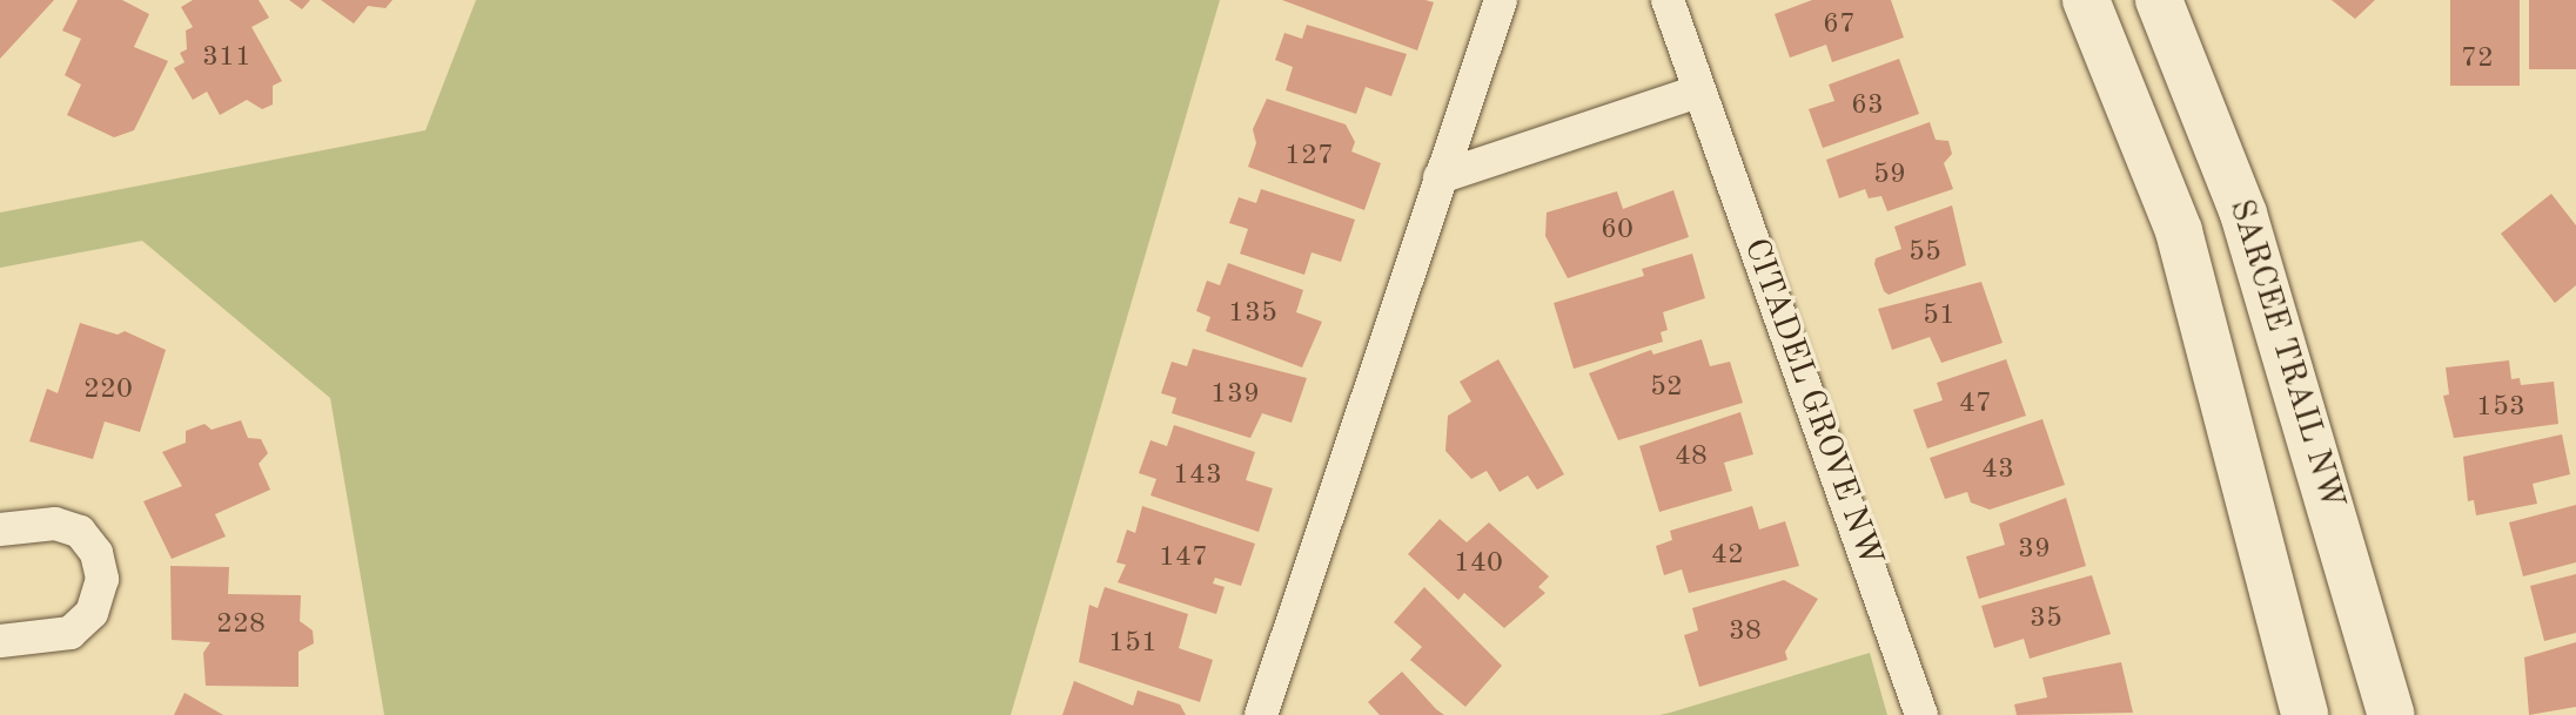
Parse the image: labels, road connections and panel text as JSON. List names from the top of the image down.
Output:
{
  "streets": {
    "main road": ["SARCEE TRAIL NW"],
    "street": ["CITADEL GROVE NW"]
  },
  "house_numbers": [
    "67",
    "311",
    "72",
    "63",
    "127",
    "59",
    "60",
    "55",
    "135",
    "51",
    "52",
    "220",
    "139",
    "47",
    "153",
    "48",
    "43",
    "143",
    "39",
    "42",
    "147",
    "140",
    "35",
    "228",
    "38",
    "151"
  ]
}
